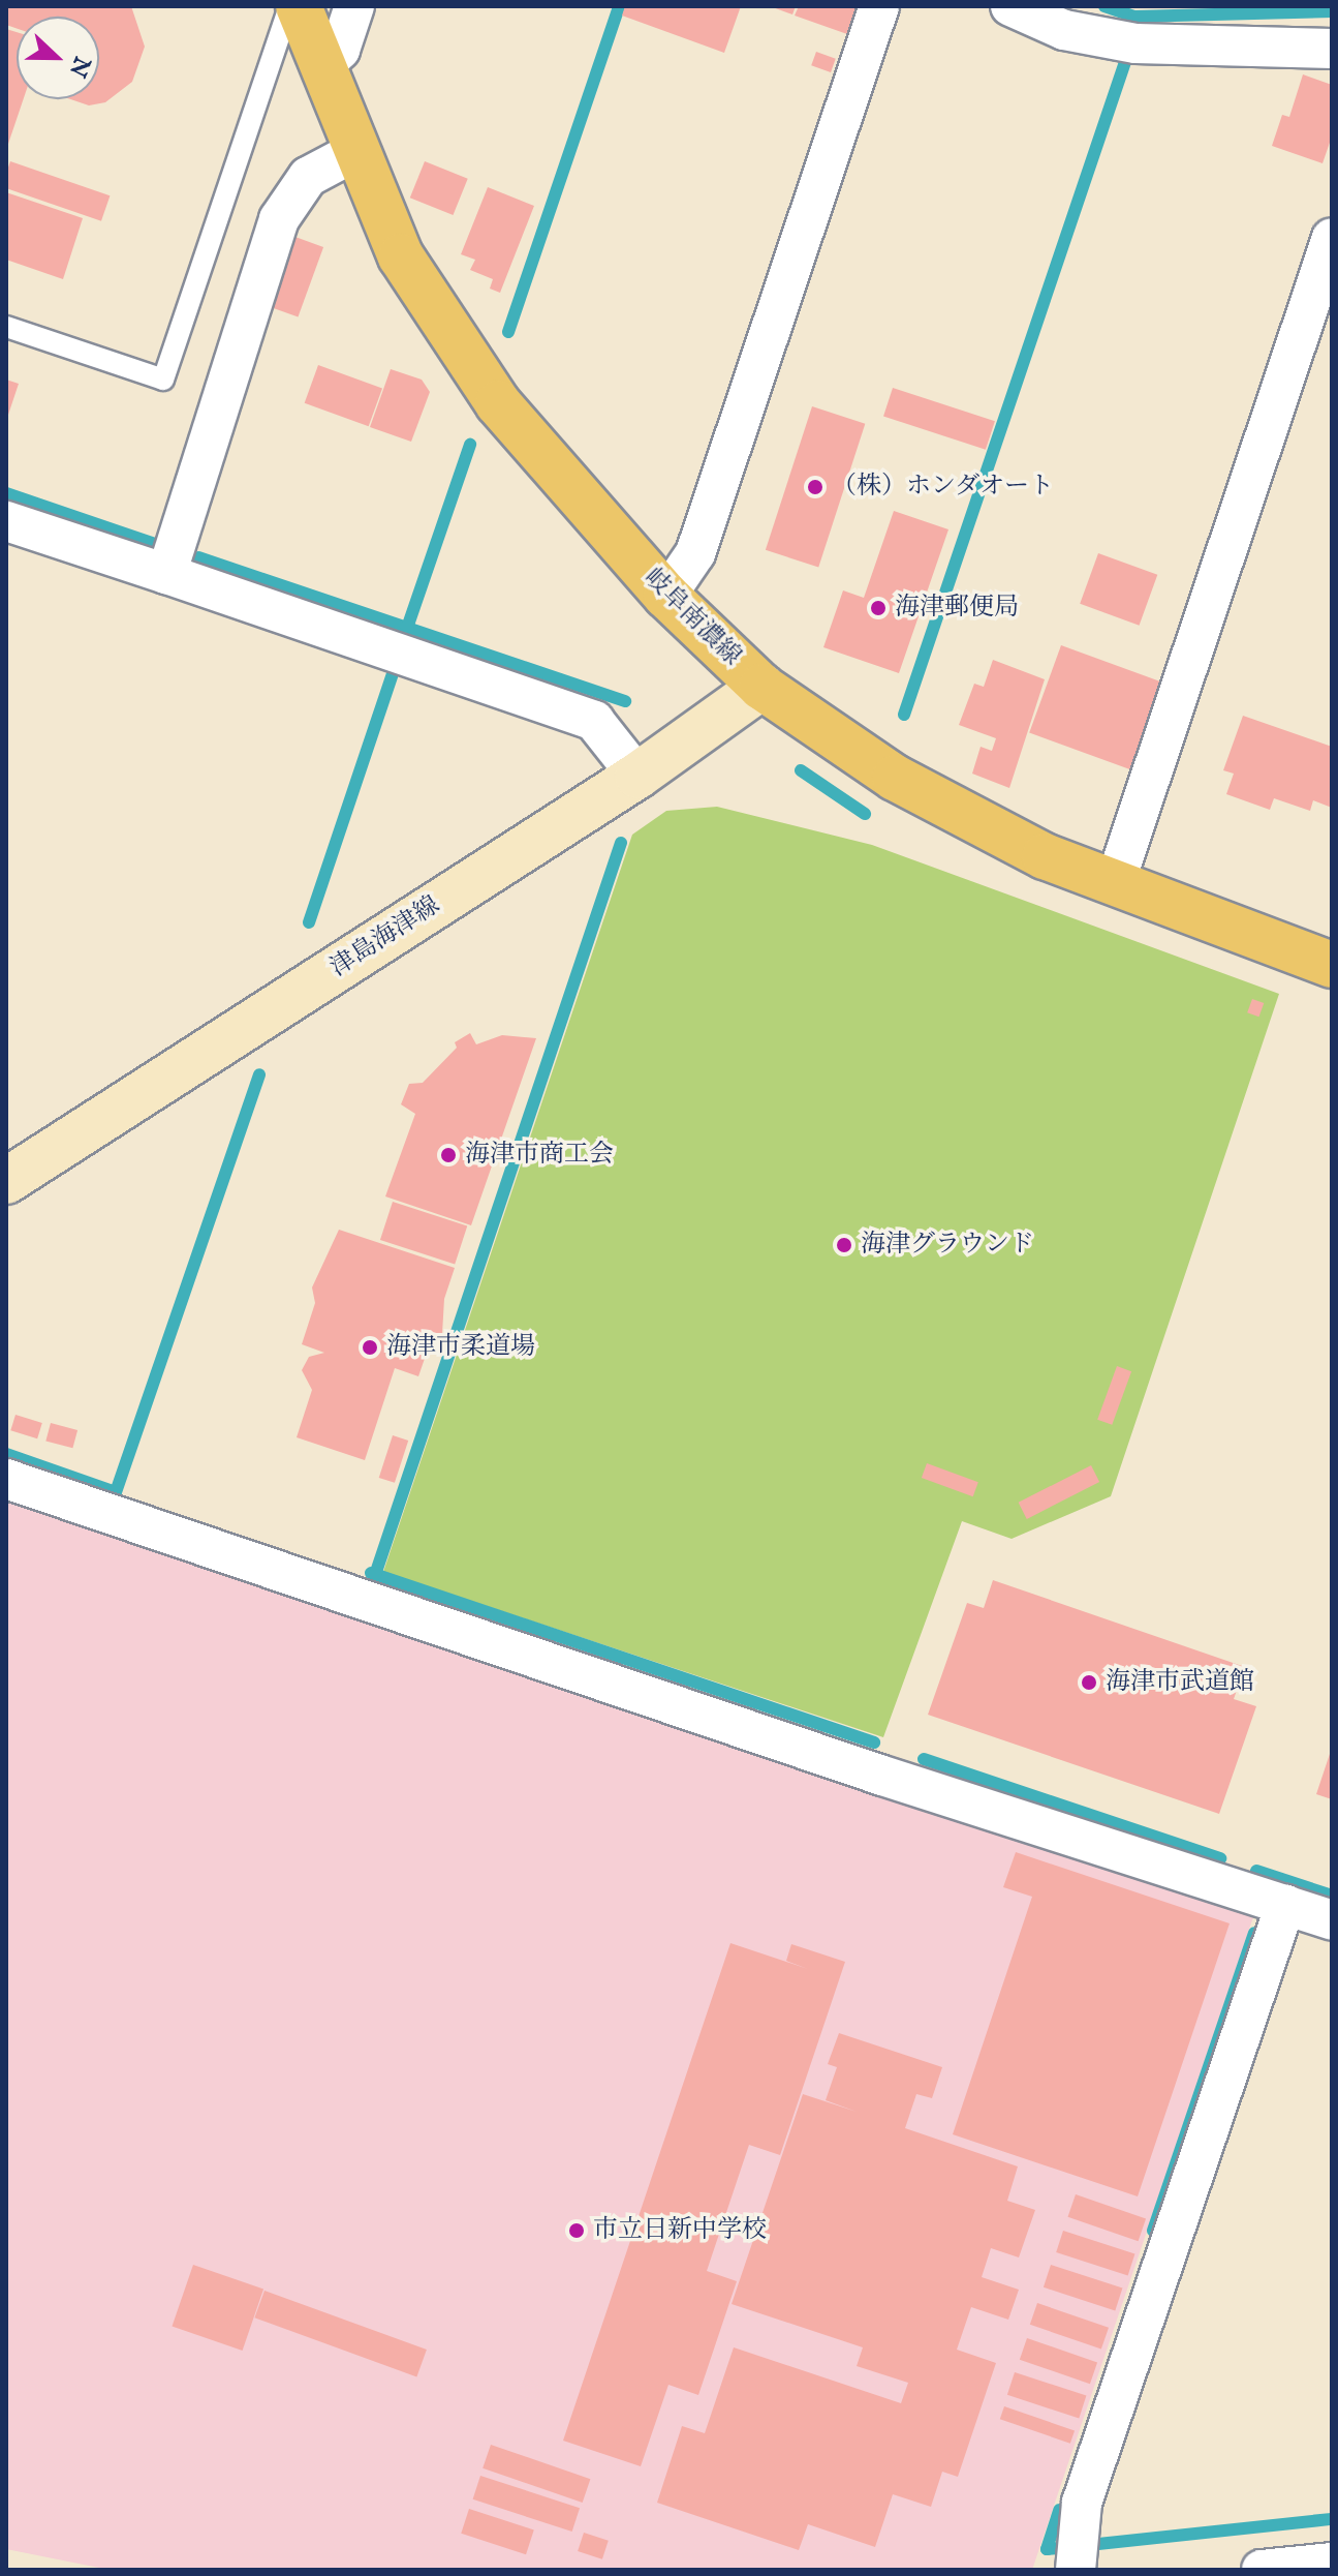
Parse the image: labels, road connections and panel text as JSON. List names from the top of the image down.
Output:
{
  "streets": {
    "main road": ["岐阜南濃線", "津島海津線"]
  },
  "crossings": [
    ["岐阜南濃線", "津島海津線"]
  ],
  "places": [
    "（株）ホンダオート",
    "海津郵便局",
    "海津市商工会",
    "海津グラウンド",
    "海津市柔道場",
    "海津市武道館",
    "市立日新中学校"
  ],
  "north": "right"
}
